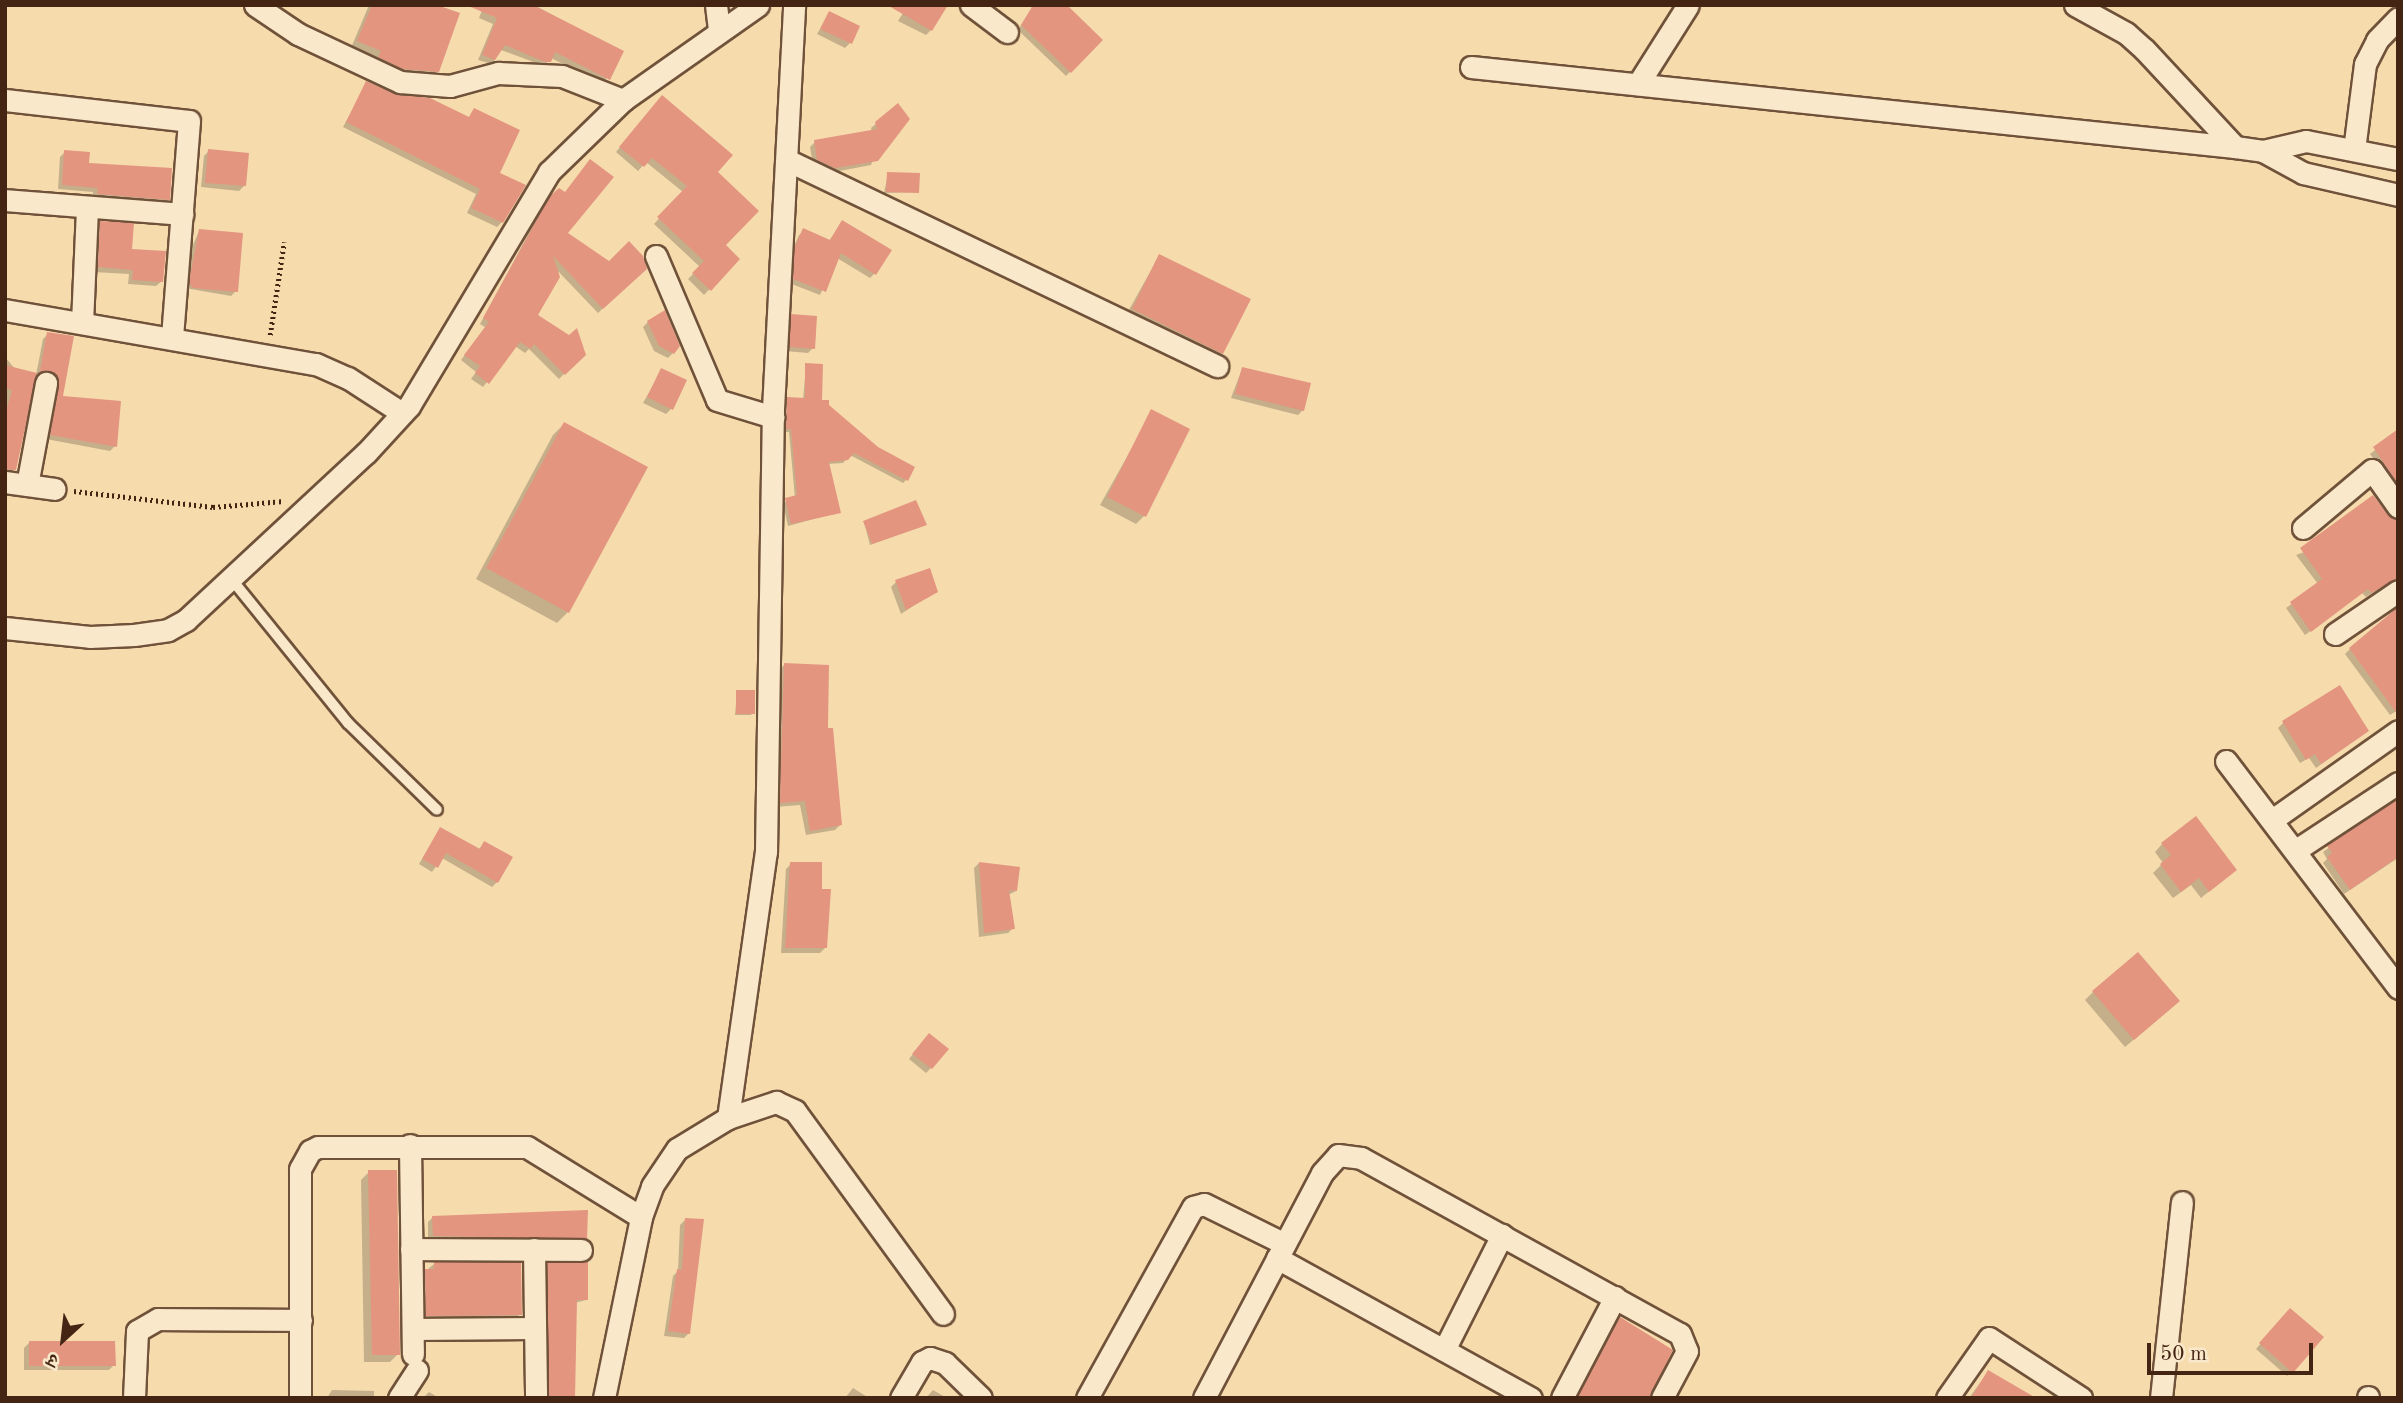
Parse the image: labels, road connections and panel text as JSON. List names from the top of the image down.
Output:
{
  "scale_bar": "50 m",
  "north": "bottom left"
}
